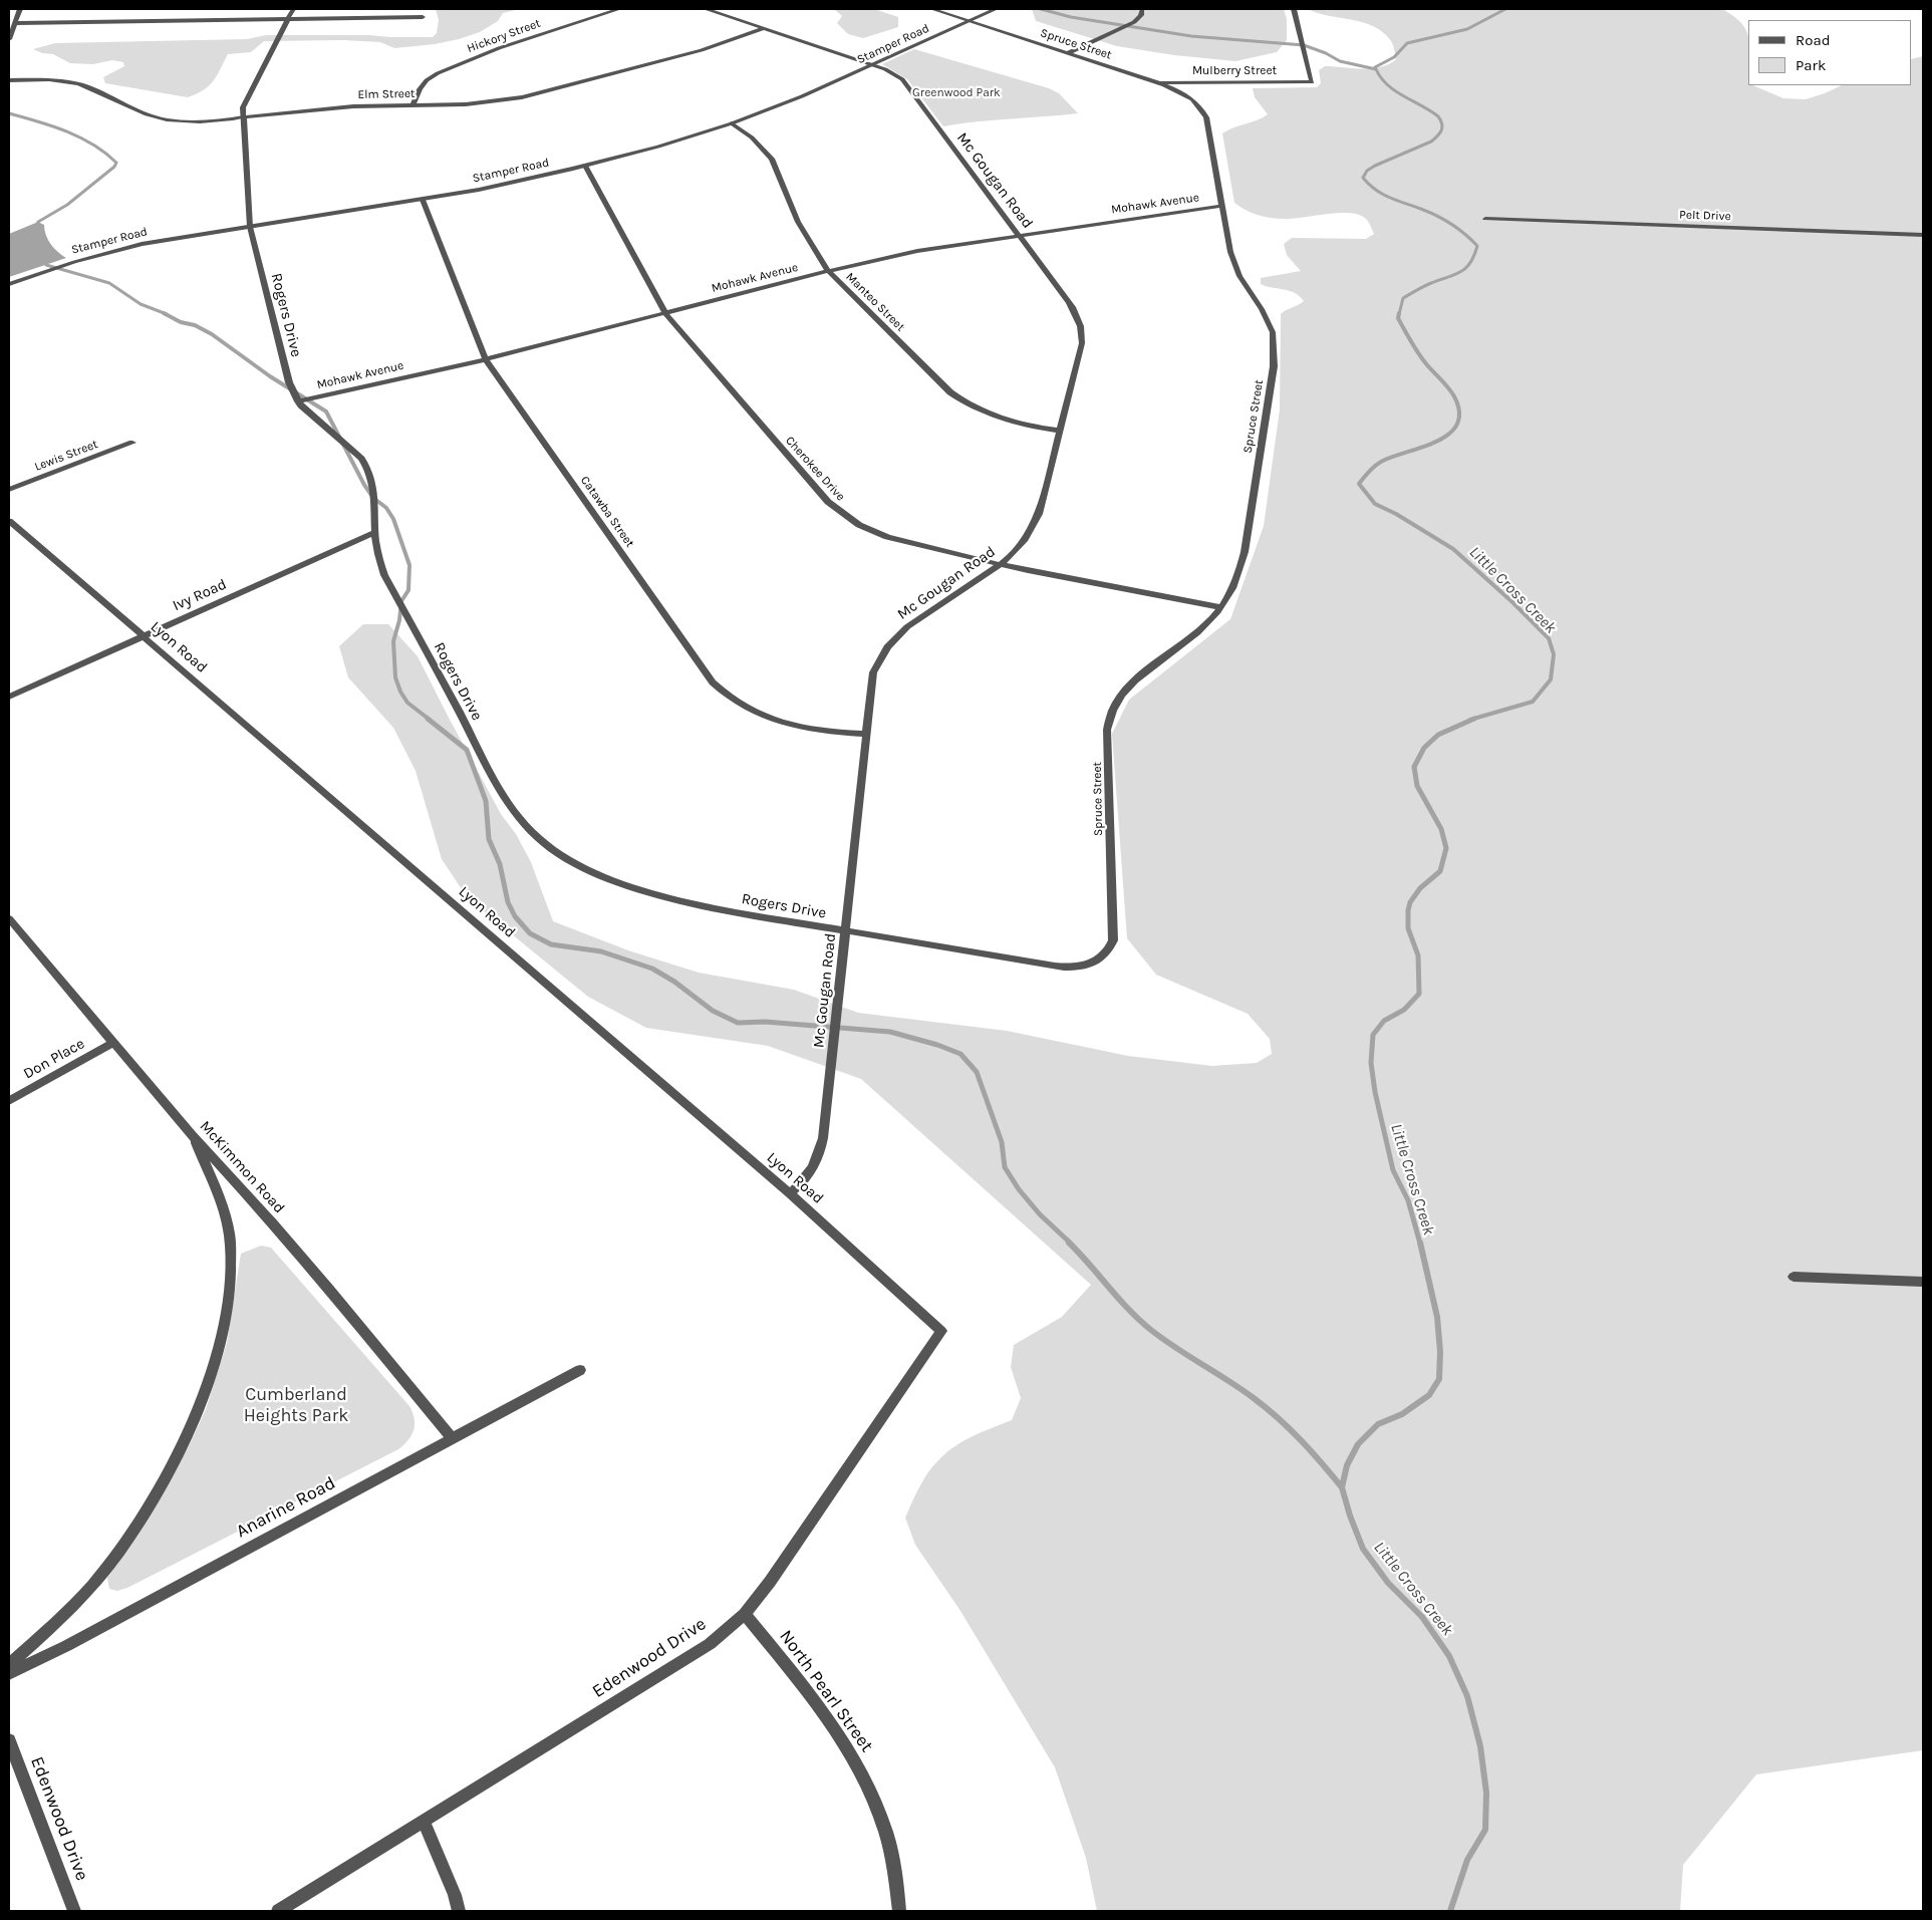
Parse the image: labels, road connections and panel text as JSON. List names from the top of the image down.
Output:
{
  "streets": {
    "street": [
      "Hickory Street",
      "Stamper Road",
      "Spruce Street",
      "Mulberry Street",
      "Elm Street",
      "Mc Gougan Road",
      "Mohawk Avenue",
      "Pelt Drive",
      "Manteo Street",
      "Rogers Drive",
      "Lewis Street",
      "Cherokee Drive",
      "Catawba Street",
      "Ivy Road",
      "Lyon Road",
      "Don Place",
      "McKimmon Road",
      "Anarine Road",
      "Edenwood Drive",
      "North Pearl Street"
    ]
  },
  "crossings": [
    ["Hickory Street", "Elm Street"],
    ["Stamper Road", "Spruce Street"],
    ["Stamper Road", "Mc Gougan Road"],
    ["Stamper Road", "Manteo Street"],
    ["Stamper Road", "Rogers Drive"],
    ["Stamper Road", "Cherokee Drive"],
    ["Stamper Road", "Catawba Street"],
    ["Spruce Street", "Mulberry Street"],
    ["Spruce Street", "Mohawk Avenue"],
    ["Spruce Street", "Rogers Drive"],
    ["Spruce Street", "Cherokee Drive"],
    ["Elm Street", "Rogers Drive"],
    ["Mc Gougan Road", "Mohawk Avenue"],
    ["Mc Gougan Road", "Manteo Street"],
    ["Mc Gougan Road", "Rogers Drive"],
    ["Mc Gougan Road", "Cherokee Drive"],
    ["Mc Gougan Road", "Catawba Street"],
    ["Mc Gougan Road", "Lyon Road"],
    ["Mohawk Avenue", "Manteo Street"],
    ["Mohawk Avenue", "Rogers Drive"],
    ["Mohawk Avenue", "Cherokee Drive"],
    ["Mohawk Avenue", "Catawba Street"],
    ["Rogers Drive", "Ivy Road"],
    ["Ivy Road", "Lyon Road"],
    ["Lyon Road", "Edenwood Drive"],
    ["Don Place", "McKimmon Road"],
    ["McKimmon Road", "Anarine Road"],
    ["Edenwood Drive", "North Pearl Street"]
  ],
  "water": ["Little Cross Creek"],
  "parks": ["Greenwood Park", "Cumberland Heights Park"],
  "legend": ["Road", "Park"]
}
